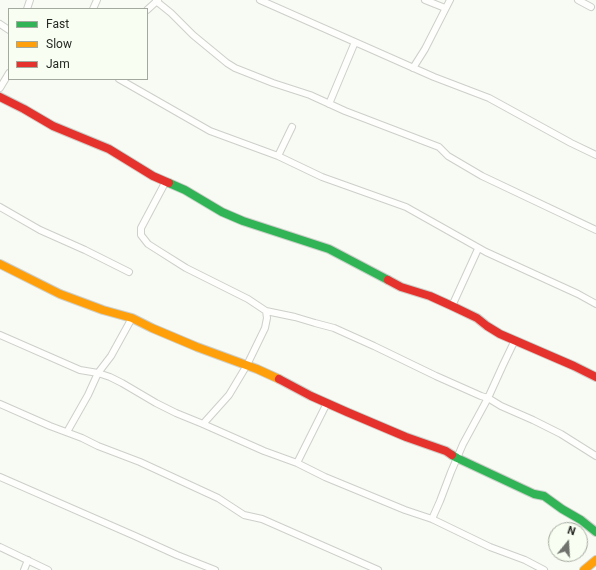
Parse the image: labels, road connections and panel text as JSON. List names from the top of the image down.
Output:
{
  "legend": ["Fast", "Slow", "Jam"],
  "north": "top"
}
